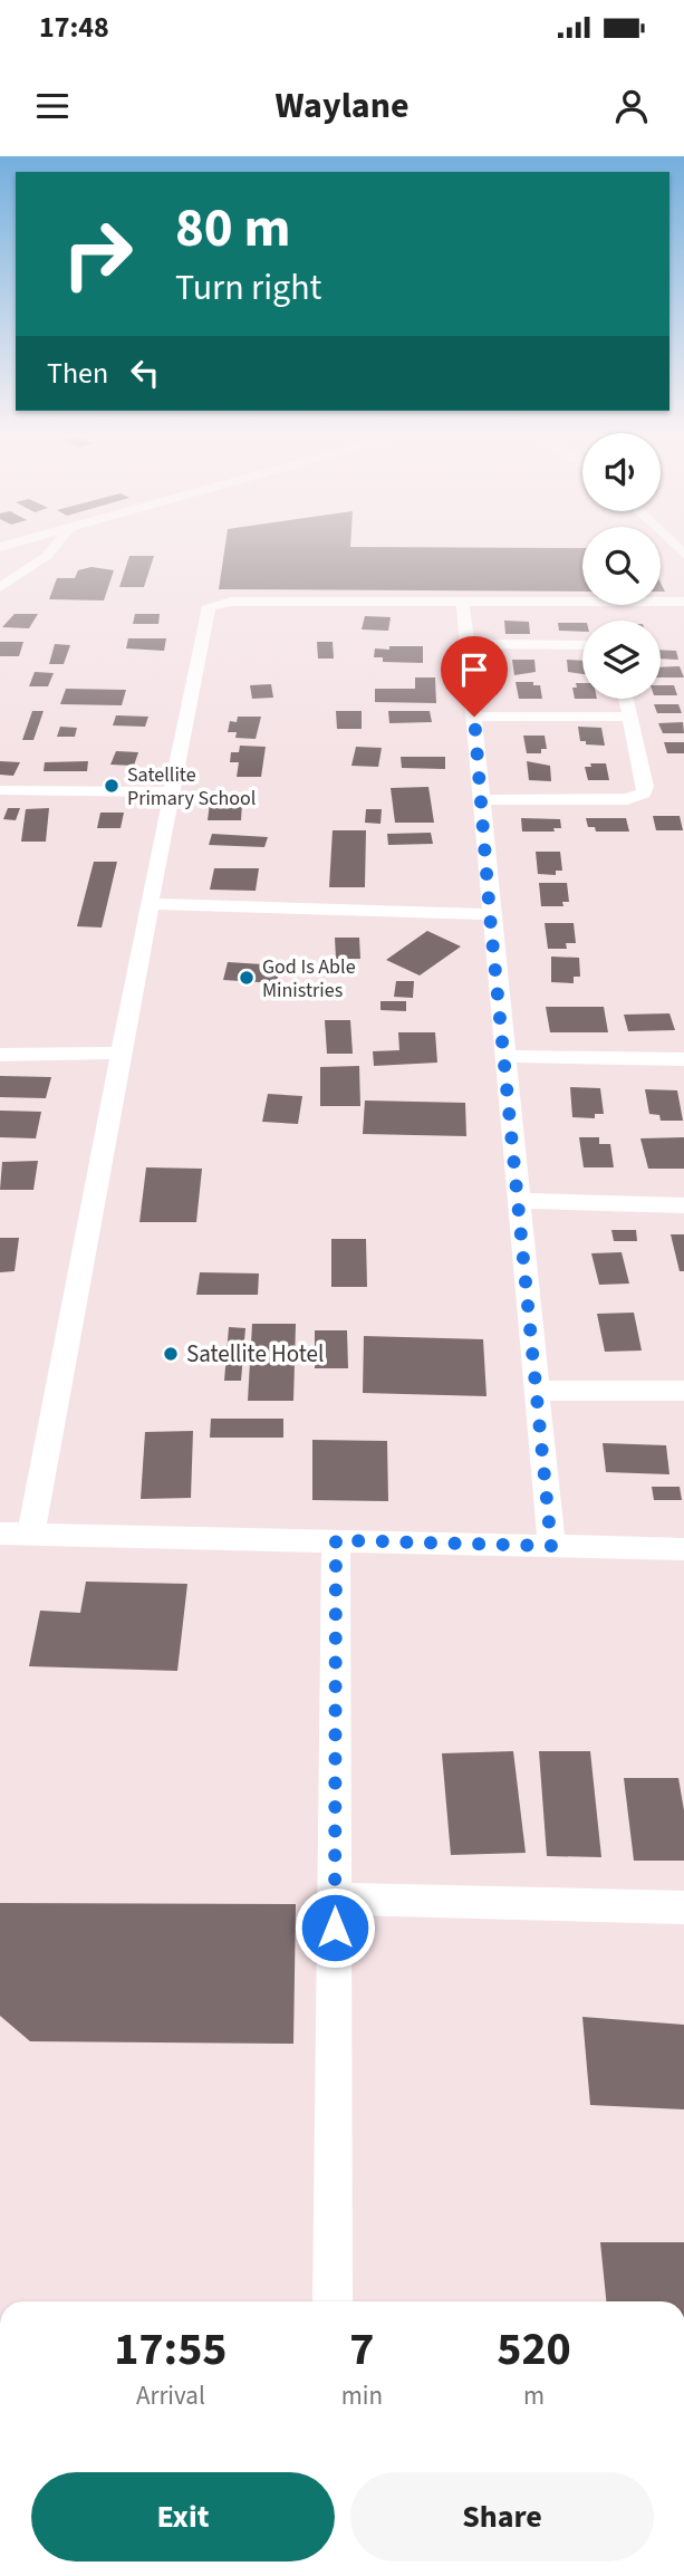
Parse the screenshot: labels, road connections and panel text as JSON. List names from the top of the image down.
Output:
{
  "places": ["Satellite Primary School", "God Is Able Ministries", "Satellite Hotel"],
  "page": {
    "status": "17:48",
    "header": "Waylane",
    "turn": ["80 m", "Turn right"],
    "then": "Then",
    "eta": [
      "17:55",
      "Arrival",
      "7",
      "min",
      "520",
      "m"
    ],
    "buttons": ["Exit", "Share"]
  }
}
